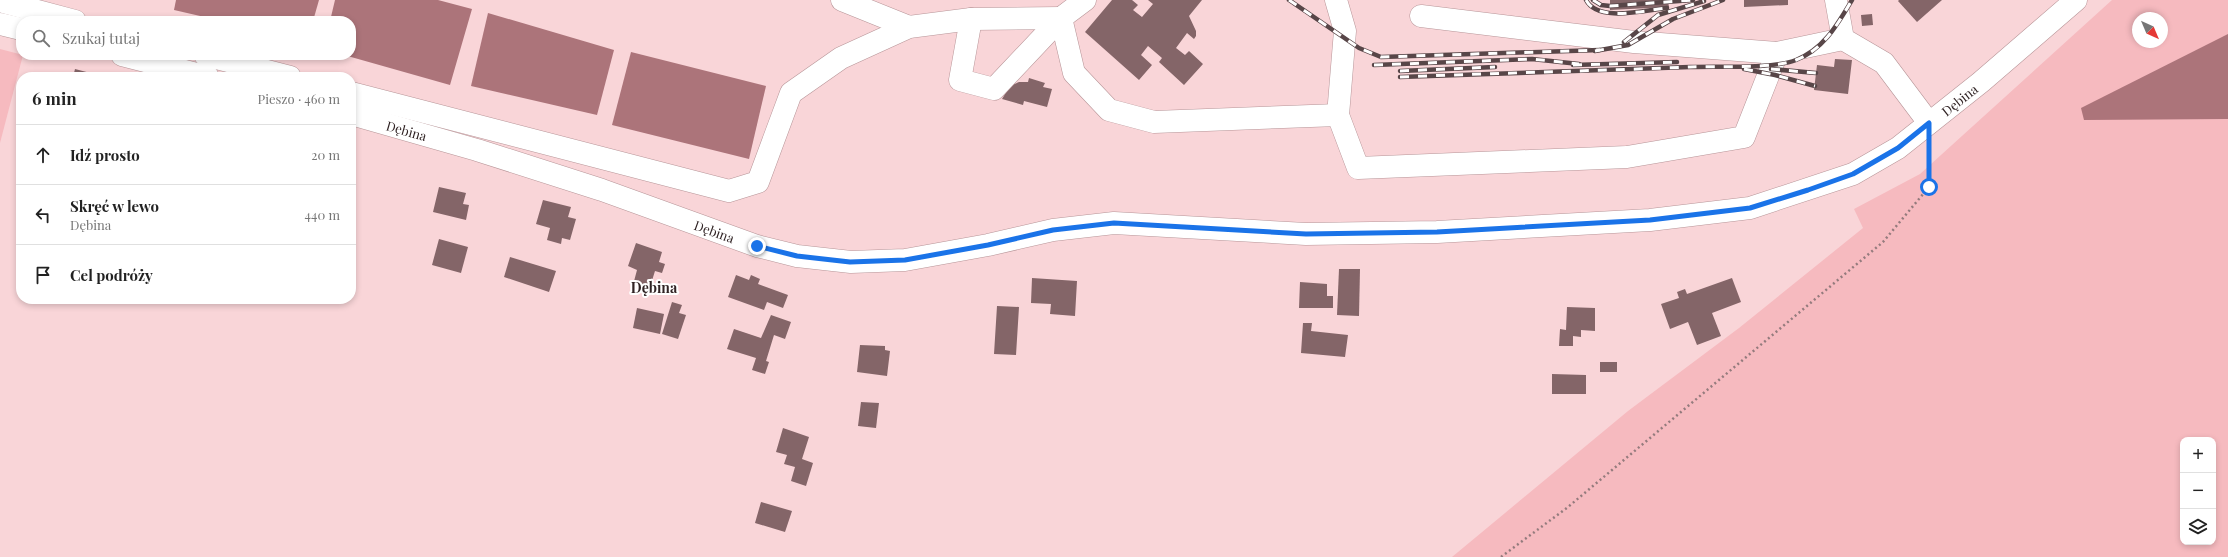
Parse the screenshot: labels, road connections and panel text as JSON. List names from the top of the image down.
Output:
{
  "streets": {
    "street": ["Dębina"]
  },
  "districts": ["Dębina"],
  "north": "bottom right",
  "page": {
    "search": "Szukaj tutaj",
    "heading": ["6 min", "Pieszo · 460 m"],
    "list": [
      ["Idź prosto", "20 m"],
      ["Skręć w lewo", "Dębina", "440 m"],
      "Cel podróży"
    ],
    "map_buttons": ["+", "−"]
  }
}
